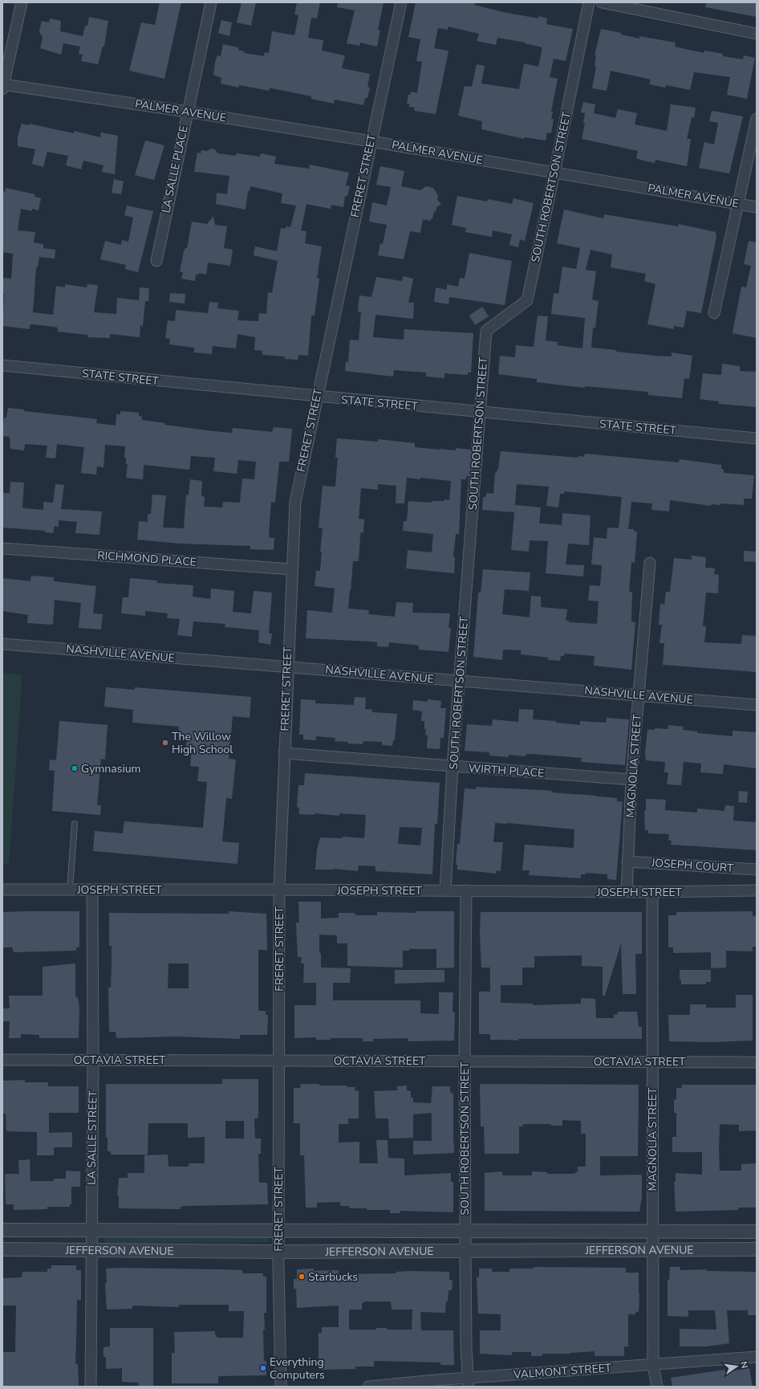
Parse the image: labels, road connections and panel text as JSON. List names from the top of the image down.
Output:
{
  "streets": {
    "street": [
      "PALMER AVENUE",
      "LA SALLE PLACE",
      "FRERET STREET",
      "SOUTH ROBERTSON STREET",
      "STATE STREET",
      "RICHMOND PLACE",
      "NASHVILLE AVENUE",
      "MAGNOLIA STREET",
      "WIRTH PLACE",
      "JOSEPH COURT",
      "JOSEPH STREET",
      "OCTAVIA STREET",
      "LA SALLE STREET",
      "JEFFERSON AVENUE",
      "VALMONT STREET"
    ]
  },
  "crossings": [
    ["PALMER AVENUE", "LA SALLE PLACE"],
    ["PALMER AVENUE", "FRERET STREET"],
    ["PALMER AVENUE", "SOUTH ROBERTSON STREET"],
    ["FRERET STREET", "STATE STREET"],
    ["FRERET STREET", "RICHMOND PLACE"],
    ["FRERET STREET", "NASHVILLE AVENUE"],
    ["FRERET STREET", "WIRTH PLACE"],
    ["FRERET STREET", "JOSEPH STREET"],
    ["FRERET STREET", "OCTAVIA STREET"],
    ["FRERET STREET", "JEFFERSON AVENUE"],
    ["SOUTH ROBERTSON STREET", "STATE STREET"],
    ["SOUTH ROBERTSON STREET", "NASHVILLE AVENUE"],
    ["SOUTH ROBERTSON STREET", "WIRTH PLACE"],
    ["SOUTH ROBERTSON STREET", "JOSEPH STREET"],
    ["SOUTH ROBERTSON STREET", "OCTAVIA STREET"],
    ["SOUTH ROBERTSON STREET", "JEFFERSON AVENUE"],
    ["SOUTH ROBERTSON STREET", "VALMONT STREET"],
    ["NASHVILLE AVENUE", "MAGNOLIA STREET"],
    ["MAGNOLIA STREET", "WIRTH PLACE"],
    ["MAGNOLIA STREET", "JOSEPH COURT"],
    ["MAGNOLIA STREET", "JOSEPH STREET"],
    ["MAGNOLIA STREET", "OCTAVIA STREET"],
    ["MAGNOLIA STREET", "JEFFERSON AVENUE"],
    ["MAGNOLIA STREET", "VALMONT STREET"],
    ["JOSEPH STREET", "LA SALLE STREET"],
    ["OCTAVIA STREET", "LA SALLE STREET"],
    ["LA SALLE STREET", "JEFFERSON AVENUE"]
  ],
  "places": [
    "The Willow High School",
    "Gymnasium",
    "Starbucks",
    "Everything Computers"
  ],
  "north": "right"
}
